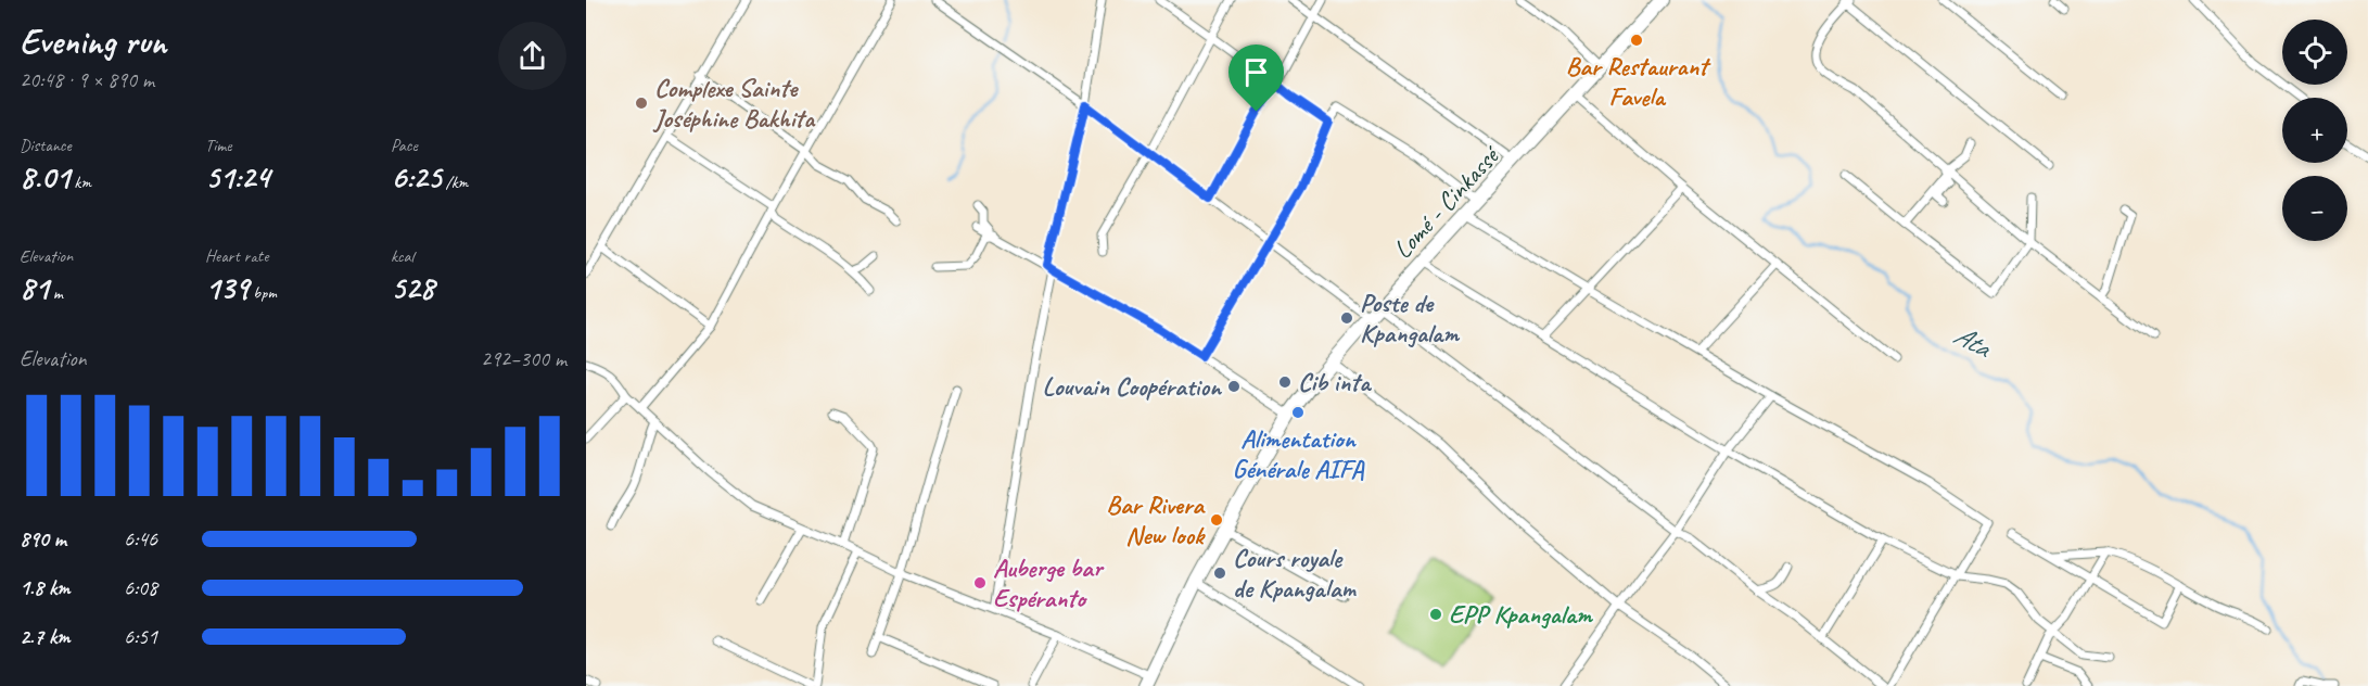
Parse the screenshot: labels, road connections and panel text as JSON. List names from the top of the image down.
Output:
{
  "streets": {
    "highway": ["Lomé - Cinkassé"]
  },
  "water": ["Ata"],
  "places": [
    "Bar Restaurant Favela",
    "Complexe Sainte Joséphine Bakhita",
    "Poste de Kpangalam",
    "Cib inta",
    "Louvain Coopération",
    "Alimentation Générale AIFA",
    "Bar Rivera New look",
    "Cours royale de Kpangalam",
    "Auberge bar Espéranto",
    "EPP Kpangalam"
  ],
  "page": {
    "heading": ["Evening run", "20:48 · 9 × 890 m"],
    "map_buttons": ["+", "−"],
    "stats": [
      ["Distance", "8.01 km"],
      ["Time", "51:24"],
      ["Pace", "6:25 /km"],
      ["Elevation", "81 m"],
      ["Heart rate", "139 bpm"],
      ["kcal", "528"]
    ],
    "chart": ["Elevation", "292–300 m"],
    "list": [
      {
        "name": "890 m",
        "note": "6:46"
      },
      {
        "name": "1.8 km",
        "note": "6:08"
      },
      {
        "name": "2.7 km",
        "note": "6:51"
      }
    ]
  }
}
